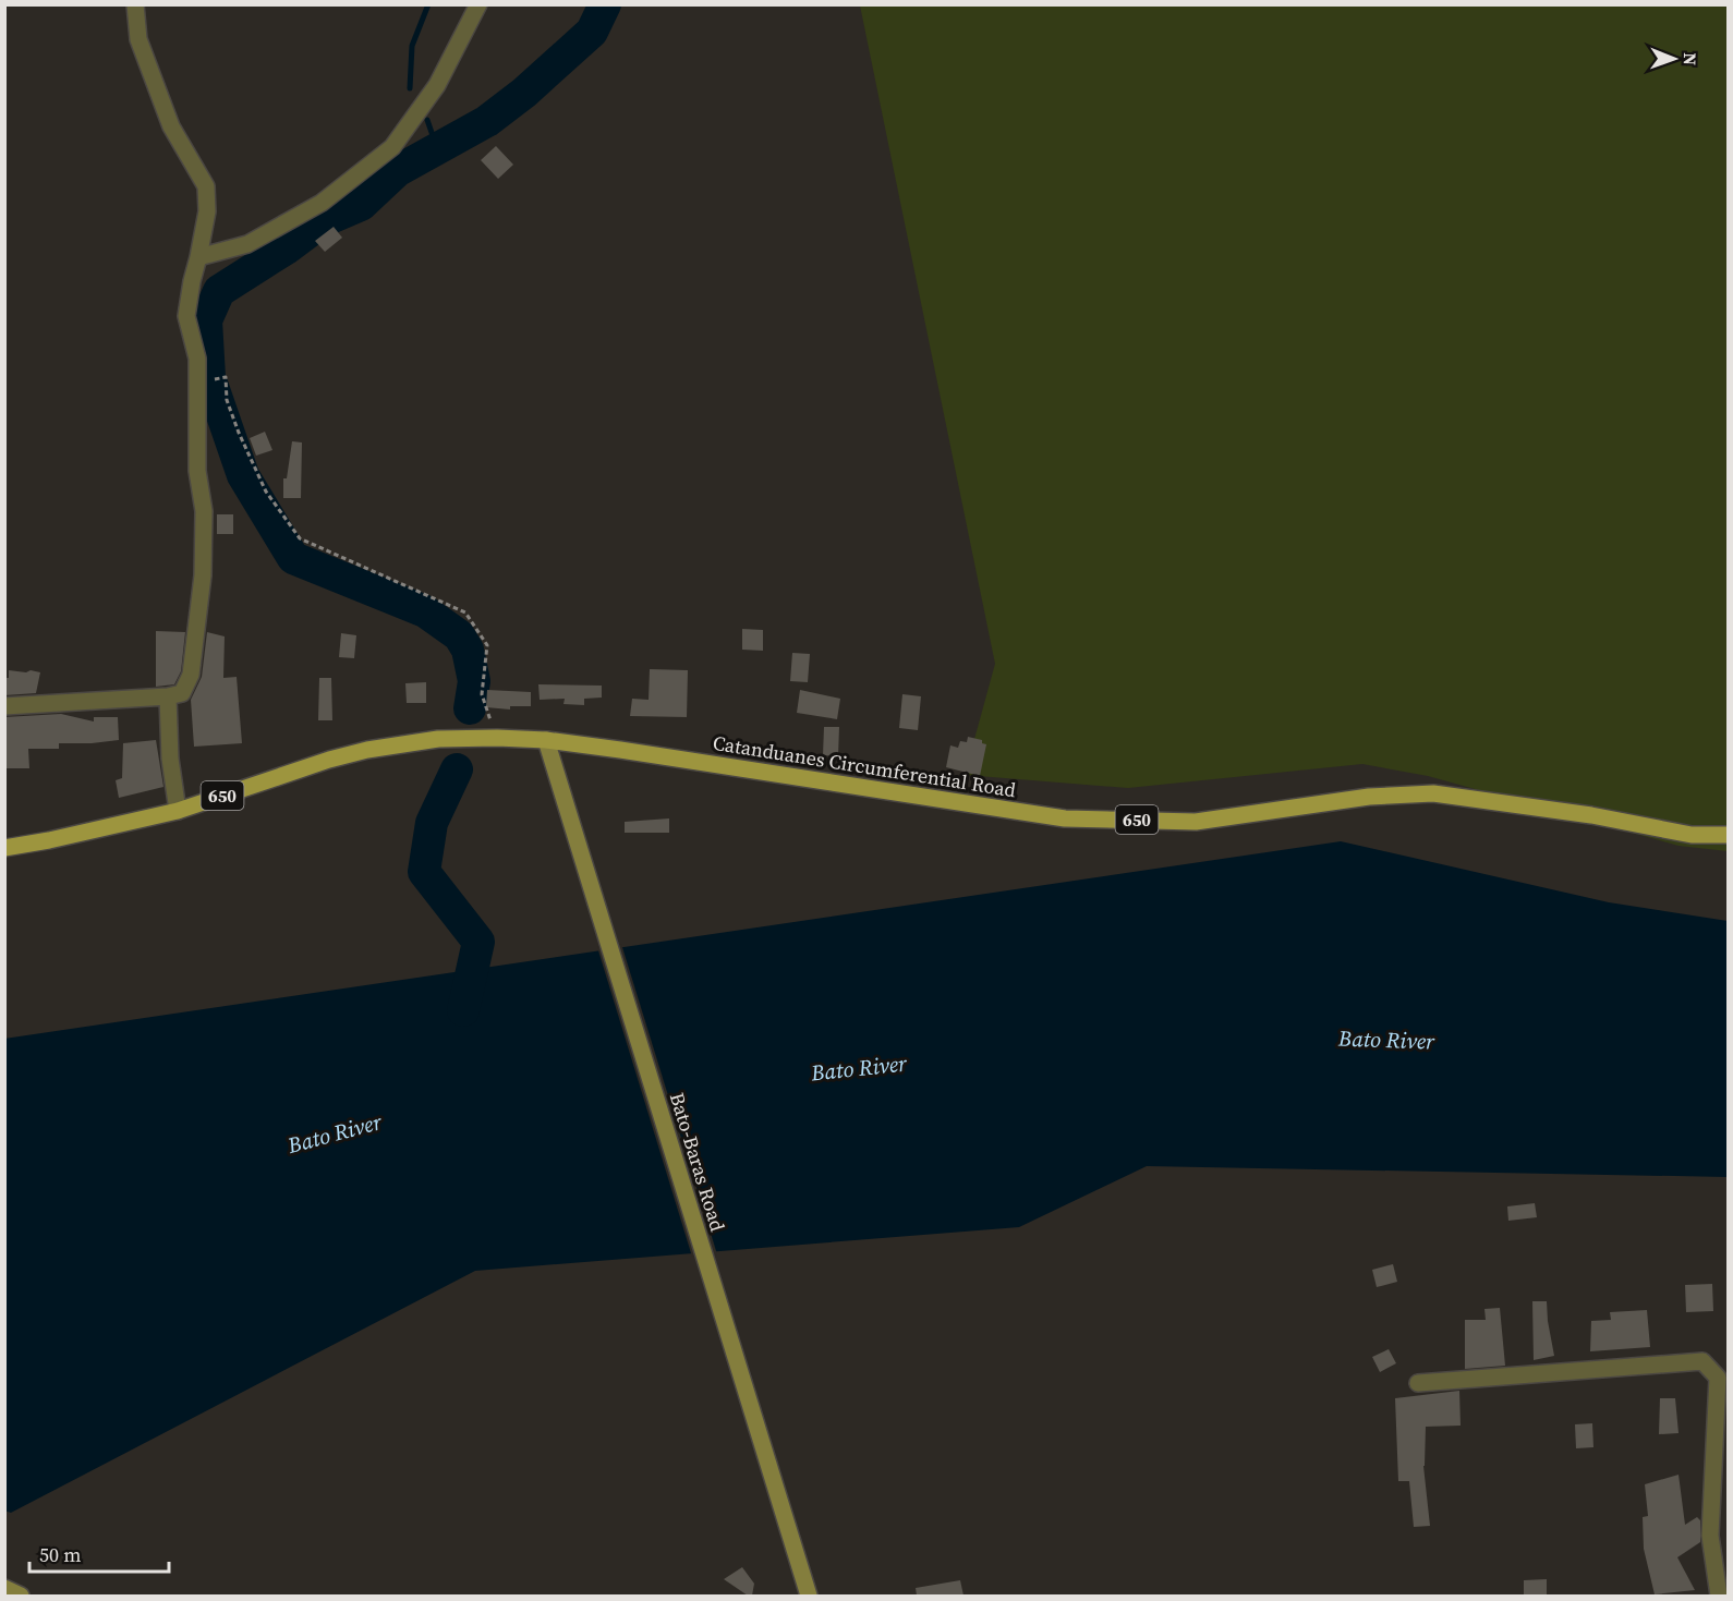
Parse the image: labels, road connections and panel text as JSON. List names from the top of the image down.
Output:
{
  "streets": {
    "main road": ["Catanduanes Circumferential Road", "650", "Bato-Baras Road"]
  },
  "crossings": [
    ["Catanduanes Circumferential Road", "Bato-Baras Road"]
  ],
  "water": ["Bato River"],
  "scale_bar": "50 m",
  "north": "right"
}
